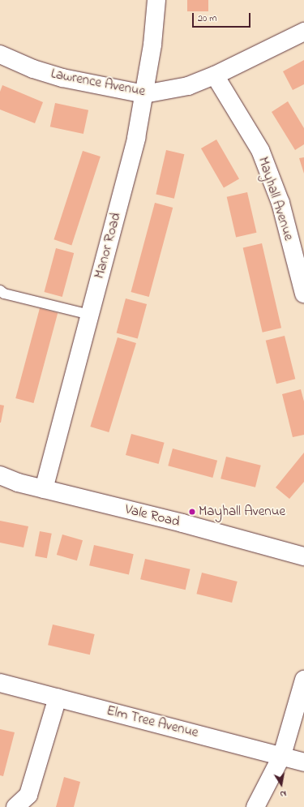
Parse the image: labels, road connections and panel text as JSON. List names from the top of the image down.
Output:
{
  "streets": {
    "street": [
      "Lawrence Avenue",
      "Mayhall Avenue",
      "Manor Road",
      "Vale Road",
      "Elm Tree Avenue"
    ]
  },
  "crossings": [
    ["Lawrence Avenue", "Mayhall Avenue"],
    ["Lawrence Avenue", "Manor Road"],
    ["Manor Road", "Vale Road"]
  ],
  "places": ["Mayhall Avenue"],
  "scale_bar": "20 m",
  "north": "bottom"
}
